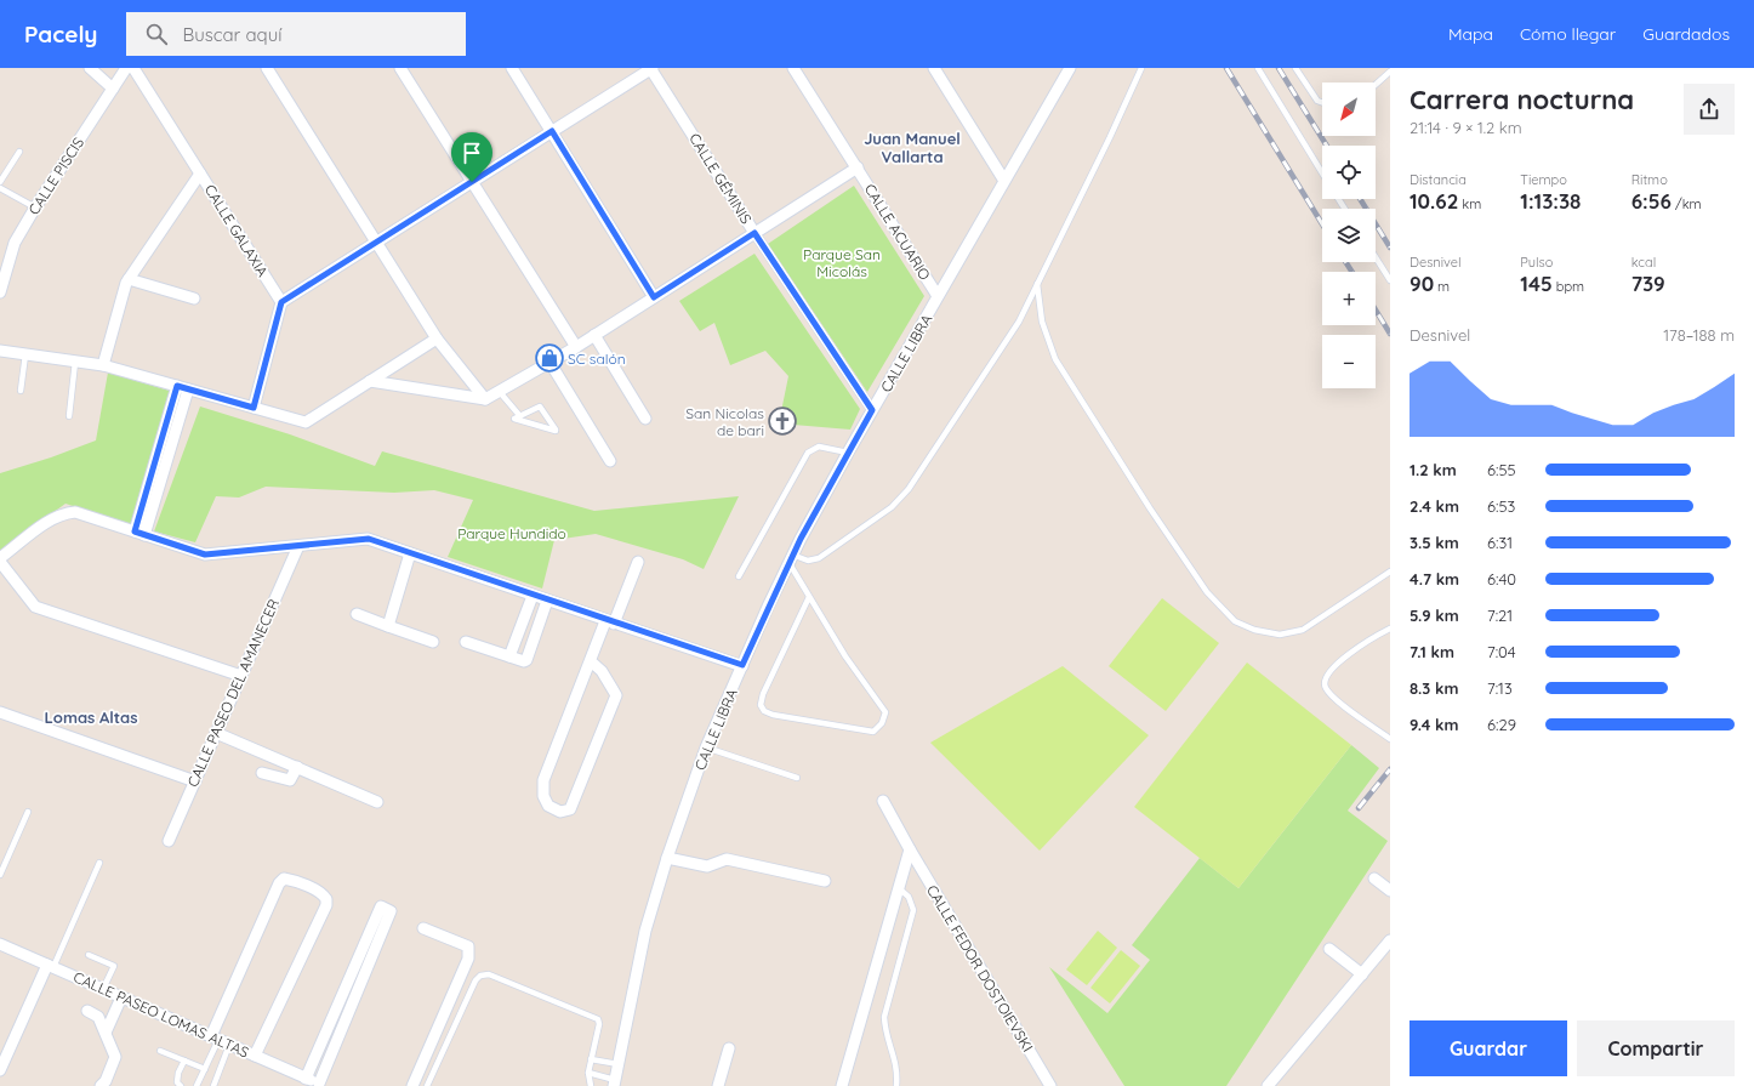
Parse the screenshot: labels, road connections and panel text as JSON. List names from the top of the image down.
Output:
{
  "streets": {
    "street": [
      "CALLE PISCIS",
      "CALLE GÉMINIS",
      "CALLE GALAXIA",
      "CALLE ACUARIO",
      "CALLE LIBRA",
      "CALLE PASEO DEL AMANECER",
      "CALLE FEDOR DOSTOIEVSKI",
      "CALLE PASEO LOMAS ALTAS"
    ]
  },
  "crossings": [
    ["CALLE GÉMINIS", "CALLE LIBRA"],
    ["CALLE ACUARIO", "CALLE LIBRA"]
  ],
  "districts": ["Juan Manuel Vallarta", "Lomas Altas"],
  "parks": ["Parque San Micolás", "Parque Hundido"],
  "places": {
    "shop": ["SC salón"],
    "church": ["San Nicolas de bari"]
  },
  "north": "bottom left",
  "page": {
    "header": "Pacely",
    "search": "Buscar aquí",
    "nav": ["Mapa", "Cómo llegar", "Guardados"],
    "heading": ["Carrera nocturna", "21:14 · 9 × 1.2 km"],
    "map_buttons": ["+", "−"],
    "stats": [
      ["Distancia", "10.62 km"],
      ["Tiempo", "1:13:38"],
      ["Ritmo", "6:56 /km"],
      ["Desnivel", "90 m"],
      ["Pulso", "145 bpm"],
      ["kcal", "739"]
    ],
    "chart": ["Desnivel", "178–188 m"],
    "list": [
      {
        "name": "1.2 km",
        "note": "6:55"
      },
      {
        "name": "2.4 km",
        "note": "6:53"
      },
      {
        "name": "3.5 km",
        "note": "6:31"
      },
      {
        "name": "4.7 km",
        "note": "6:40"
      },
      {
        "name": "5.9 km",
        "note": "7:21"
      },
      {
        "name": "7.1 km",
        "note": "7:04"
      },
      {
        "name": "8.3 km",
        "note": "7:13"
      },
      {
        "name": "9.4 km",
        "note": "6:29"
      }
    ],
    "buttons": ["Guardar", "Compartir"]
  }
}
